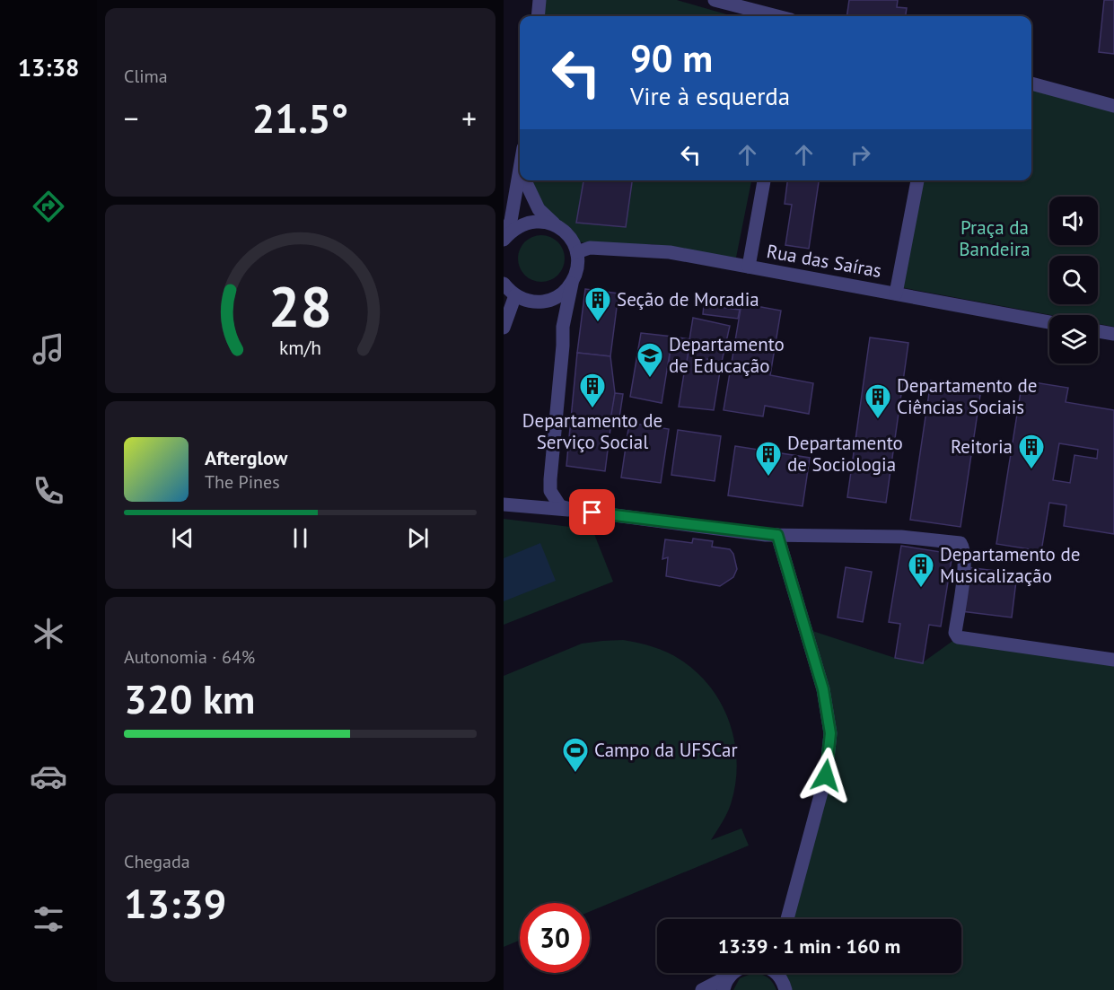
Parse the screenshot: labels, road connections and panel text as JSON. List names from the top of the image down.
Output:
{
  "streets": {
    "street": ["Rua das Saíras"]
  },
  "parks": ["Praça da Bandeira"],
  "places": {
    "building": [
      "Seção de Moradia",
      "Departamento de Serviço Social",
      "Departamento de Ciências Sociais",
      "Reitoria",
      "Departamento de Sociologia",
      "Departamento de Musicalização"
    ],
    "school or university": ["Departamento de Educação"],
    "sports": ["Campo da UFSCar"]
  },
  "page": {
    "tabs": "13:38",
    "tile": [
      "Clima",
      ["Autonomia · 64%", "320 km"],
      ["Chegada", "13:39"]
    ],
    "turn": ["90 m", "Vire à esquerda"],
    "heat": ["−", "21.5°", "+"],
    "song": ["Afterglow", "The Pines"],
    "limit": "30",
    "trip": "13:39 · 1 min · 160 m",
    "gauge": ["28", "km/h"]
  }
}
